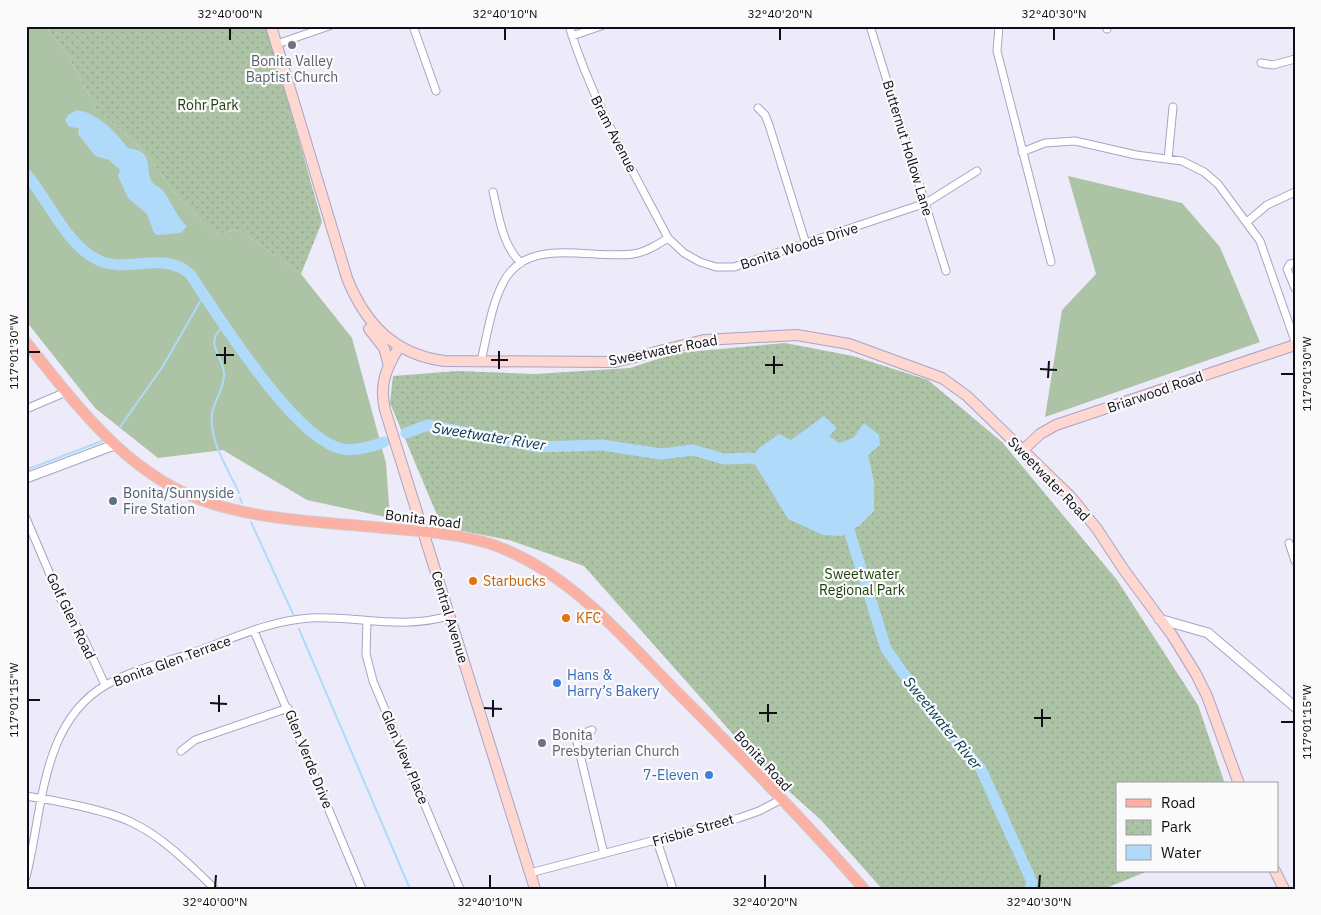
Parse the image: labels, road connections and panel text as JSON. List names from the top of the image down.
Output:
{
  "streets": {
    "main road": [
      "Sweetwater Road",
      "Briarwood Road",
      "Bonita Road",
      "Central Avenue"
    ],
    "street": [
      "Bram Avenue",
      "Butternut Hollow Lane",
      "Bonita Woods Drive",
      "Golf Glen Road",
      "Bonita Glen Terrace",
      "Glen View Place",
      "Glen Verde Drive",
      "Frisbie Street"
    ]
  },
  "crossings": [
    ["Bram Avenue", "Bonita Woods Drive"],
    ["Butternut Hollow Lane", "Bonita Woods Drive"],
    ["Sweetwater Road", "Briarwood Road"],
    ["Sweetwater Road", "Central Avenue"],
    ["Bonita Road", "Central Avenue"],
    ["Bonita Road", "Frisbie Street"],
    ["Golf Glen Road", "Bonita Glen Terrace"],
    ["Central Avenue", "Bonita Glen Terrace"],
    ["Central Avenue", "Frisbie Street"],
    ["Bonita Glen Terrace", "Glen View Place"],
    ["Bonita Glen Terrace", "Glen Verde Drive"]
  ],
  "water": ["Sweetwater River"],
  "parks": ["Rohr Park", "Sweetwater Regional Park"],
  "places": [
    "Bonita Valley Baptist Church",
    "Bonita/Sunnyside Fire Station",
    "Starbucks",
    "KFC",
    "Hans & Harry’s Bakery",
    "Bonita Presbyterian Church",
    "7-Eleven"
  ],
  "legend": ["Road", "Park", "Water"],
  "coordinates": [
    "32°40'00\"N",
    "32°40'10\"N",
    "32°40'20\"N",
    "32°40'30\"N",
    "117°01'30\"W",
    "117°01'15\"W"
  ]
}
